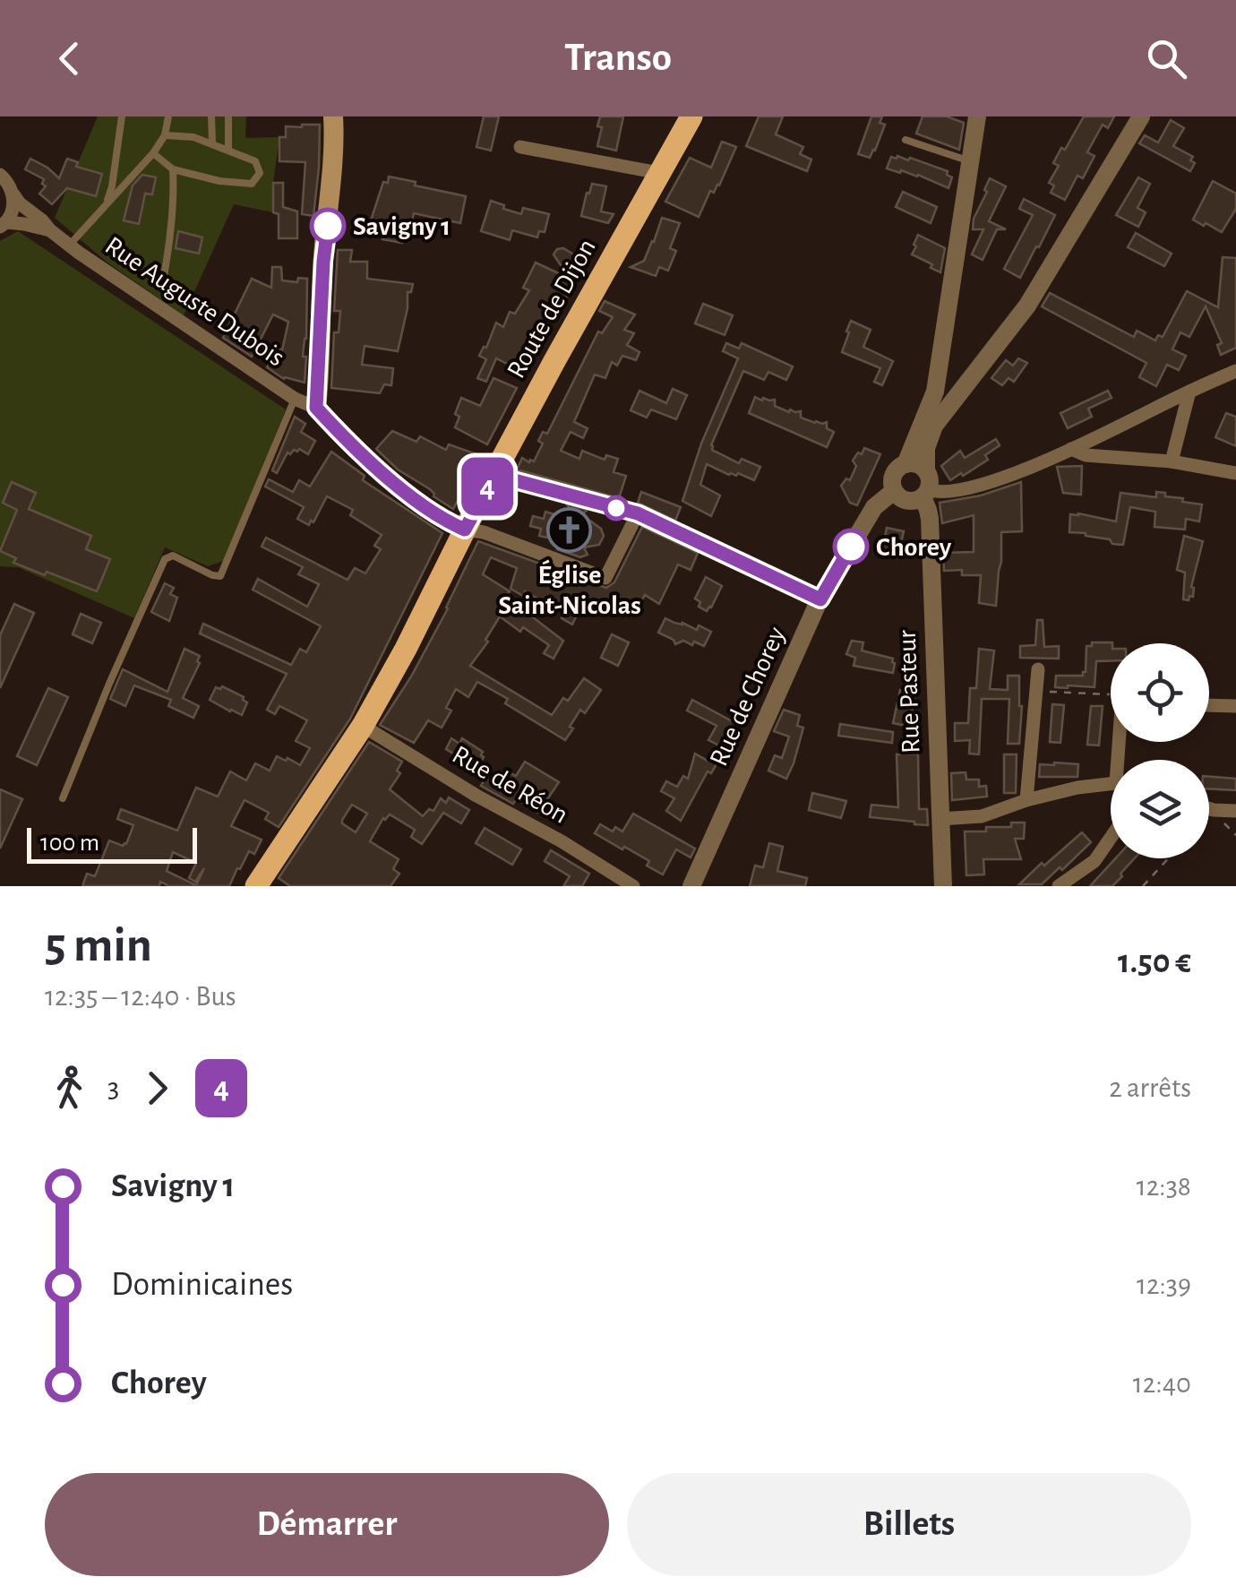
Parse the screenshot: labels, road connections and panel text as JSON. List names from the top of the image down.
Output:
{
  "streets": {
    "main road": ["Route de Dijon"],
    "street": [
      "Rue Auguste Dubois",
      "Rue Pasteur",
      "Rue de Chorey",
      "Rue de Réon"
    ]
  },
  "crossings": [
    ["Route de Dijon", "Rue de Réon"],
    ["Rue Pasteur", "Rue de Chorey"]
  ],
  "places": {
    "other": ["Savigny 1", "Chorey"],
    "church": ["Église Saint-Nicolas"]
  },
  "lines": ["bus line 4"],
  "scale_bar": "100 m",
  "page": {
    "header": "Transo",
    "on_map": "4",
    "scale": "100 m",
    "heading": ["5 min", "12:35 – 12:40 · Bus", "1.50 €"],
    "legs": ["3", "4", "2 arrêts"],
    "list": [
      {
        "name": "Savigny 1",
        "value": "12:38"
      },
      {
        "name": "Dominicaines",
        "value": "12:39"
      },
      {
        "name": "Chorey",
        "value": "12:40"
      }
    ],
    "buttons": ["Démarrer", "Billets"]
  }
}
